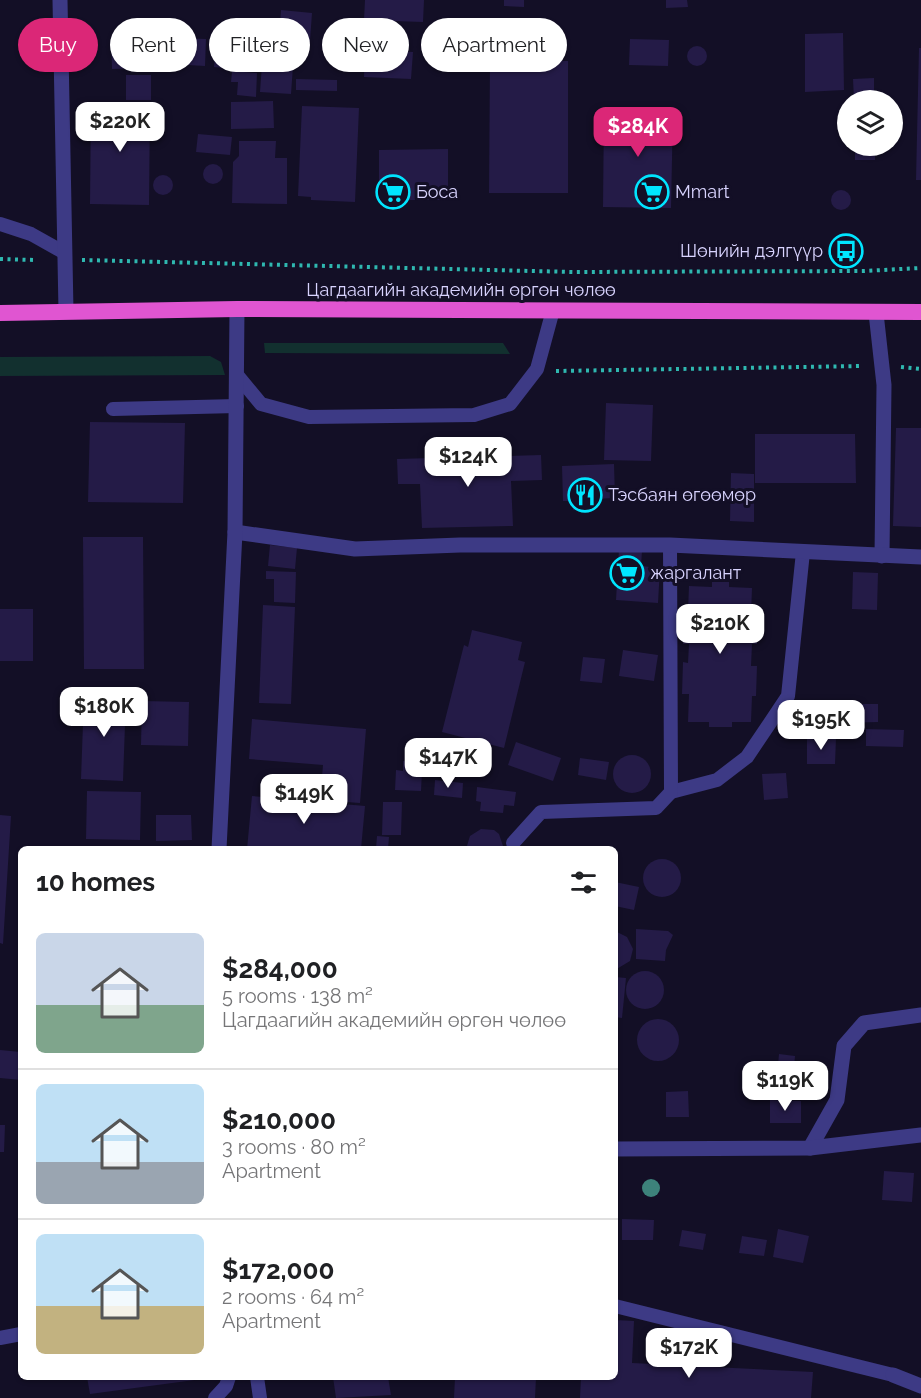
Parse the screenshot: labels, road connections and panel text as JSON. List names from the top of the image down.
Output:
{
  "streets": {
    "highway": ["Цагдаагийн академийн өргөн чөлөө"]
  },
  "places": {
    "supermarket": ["Боса", "Mmart", "жаргалант"],
    "bus stop": ["Шөнийн дэлгүүр"],
    "restaurant": ["Тэсбаян өгөөмөр"]
  },
  "page": {
    "chip": [
      "Buy",
      "Rent",
      "Filters",
      "New",
      "Apartment"
    ],
    "price": [
      "$220K",
      "$284K",
      "$124K",
      "$210K",
      "$180K",
      "$195K",
      "$147K",
      "$149K",
      "$119K",
      "$172K"
    ],
    "heading": "10 homes",
    "list": [
      {
        "name": "$284,000",
        "note": "5 rooms · 138 m² · Цагдаагийн академийн өргөн чөлөө"
      },
      {
        "name": "$210,000",
        "note": "3 rooms · 80 m² · Apartment"
      },
      {
        "name": "$172,000",
        "note": "2 rooms · 64 m² · Apartment"
      }
    ]
  }
}
